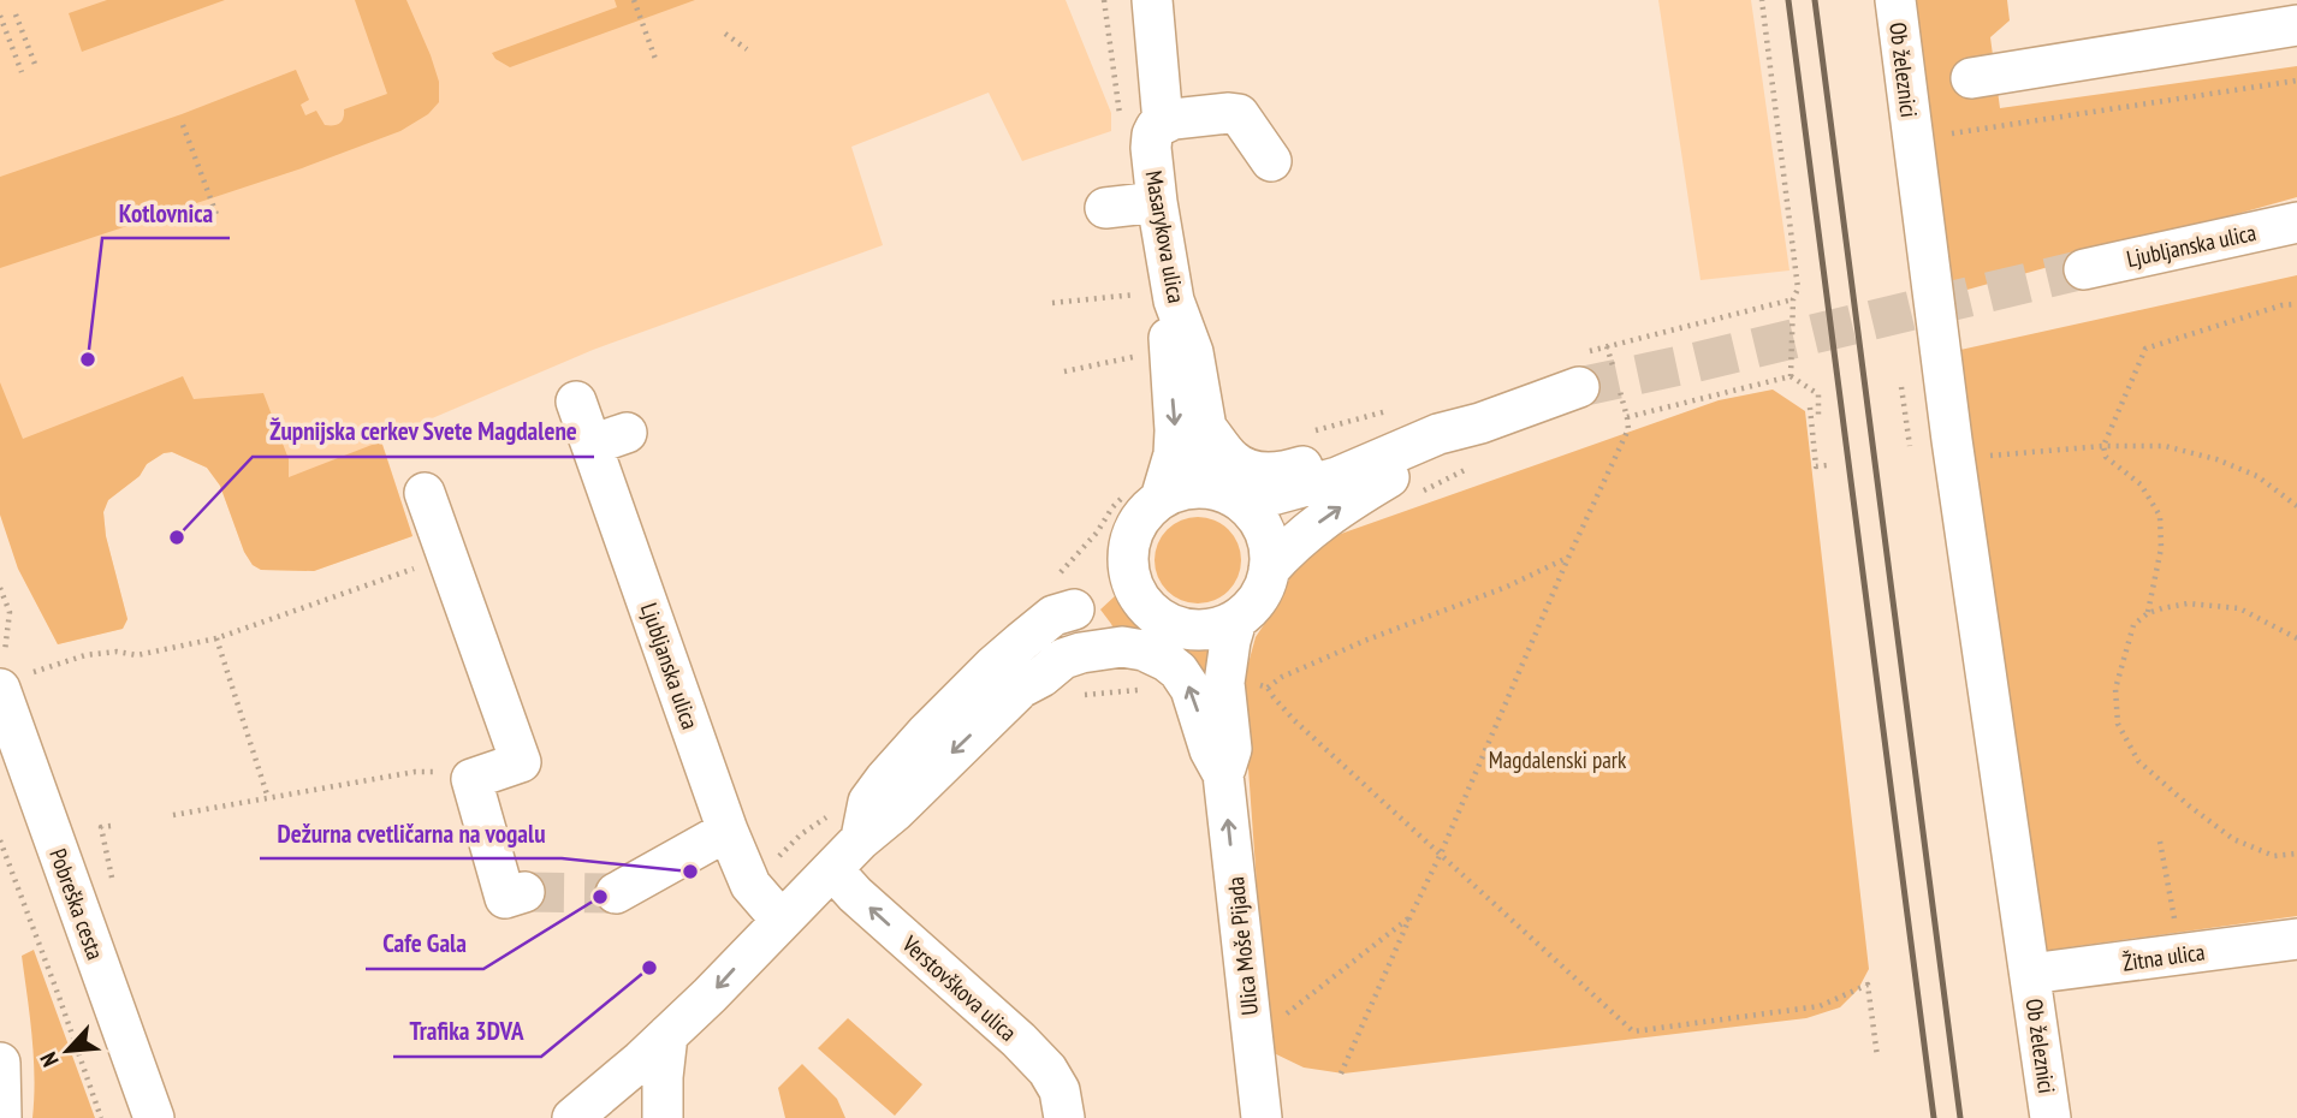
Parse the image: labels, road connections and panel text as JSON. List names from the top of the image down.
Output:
{
  "streets": {
    "street": [
      "Ob železnici",
      "Masarykova ulica",
      "Ljubljanska ulica",
      "Pobreška cesta",
      "Ulica Moše Pijada",
      "Žitna ulica",
      "Verstovškova ulica"
    ]
  },
  "crossings": [
    ["Ob železnici", "Žitna ulica"]
  ],
  "one_way": ["Ulica Moše Pijada", "Verstovškova ulica"],
  "parks": ["Magdalenski park"],
  "places": [
    "Kotlovnica",
    "Župnijska cerkev Svete Magdalene",
    "Dežurna cvetličarna na vogalu",
    "Cafe Gala",
    "Trafika 3DVA"
  ],
  "north": "bottom left"
}
